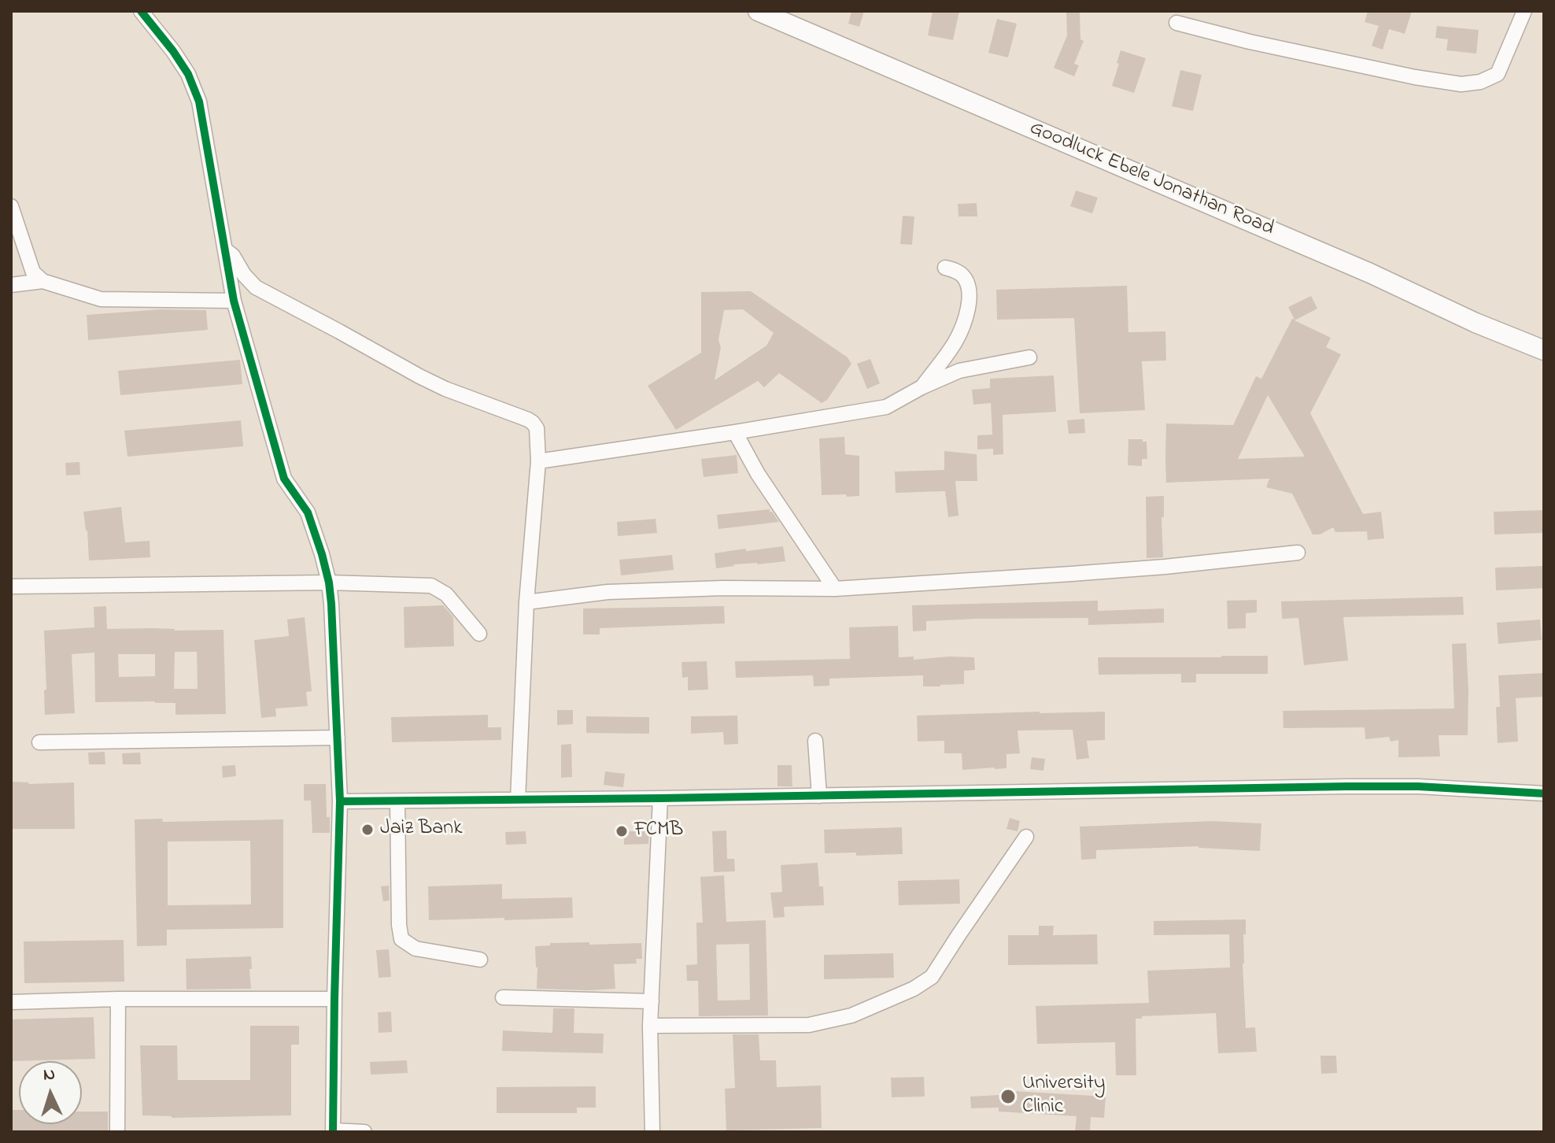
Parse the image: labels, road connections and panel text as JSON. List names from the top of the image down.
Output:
{
  "streets": {
    "main road": ["Goodluck Ebele Jonathan Road"]
  },
  "places": ["Jaiz Bank", "FCMB", "University Clinic"],
  "north": "top"
}
